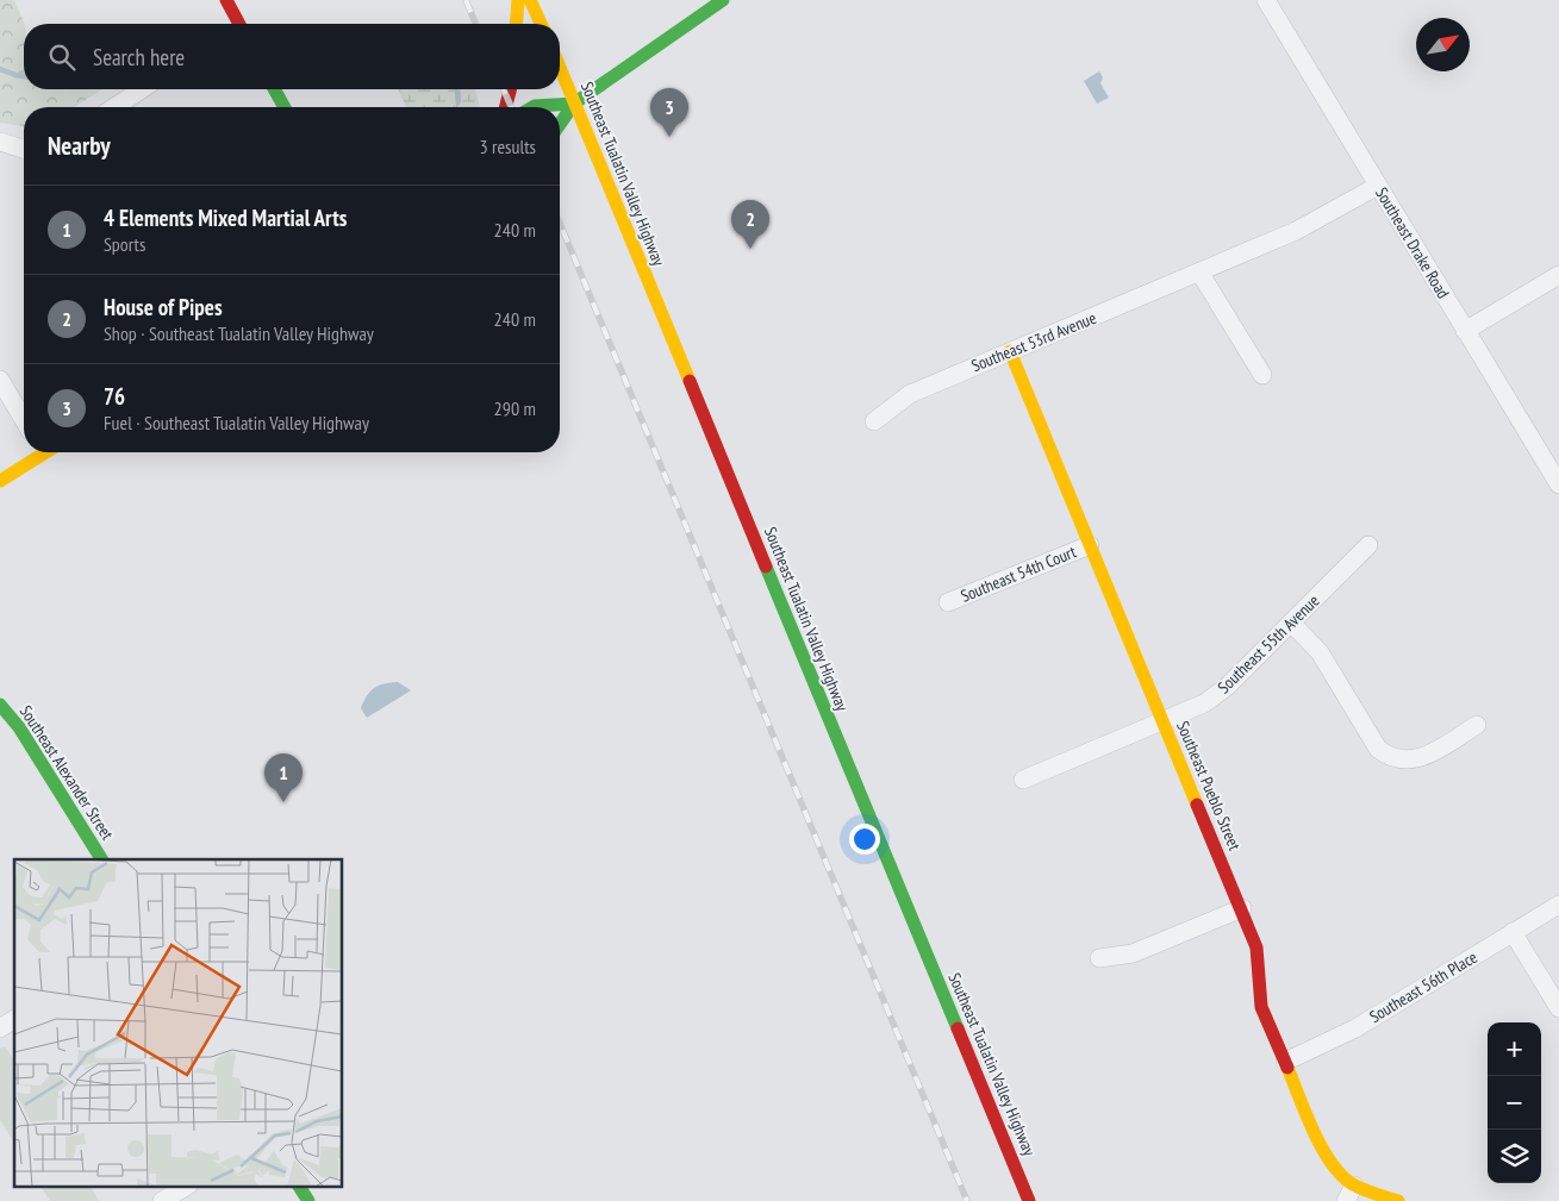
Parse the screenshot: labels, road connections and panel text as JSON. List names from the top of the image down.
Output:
{
  "streets": {
    "main road": ["Southeast Tualatin Valley Highway", "Southeast Alexander Street", "Southeast Pueblo Street"],
    "street": [
      "Southeast Drake Road",
      "Southeast 53rd Avenue",
      "Southeast 54th Court",
      "Southeast 55th Avenue",
      "Southeast 56th Place"
    ]
  },
  "crossings": [
    ["Southeast Drake Road", "Southeast 53rd Avenue"],
    ["Southeast 53rd Avenue", "Southeast Pueblo Street"],
    ["Southeast 54th Court", "Southeast Pueblo Street"],
    ["Southeast 55th Avenue", "Southeast Pueblo Street"],
    ["Southeast Pueblo Street", "Southeast 56th Place"]
  ],
  "north": "top right",
  "page": {
    "search": "Search here",
    "pins": ["3", "2", "1"],
    "heading": ["Nearby", "3 results"],
    "list": [
      {
        "mark": "1",
        "name": "4 Elements Mixed Martial Arts",
        "note": "Sports",
        "value": "240 m"
      },
      {
        "mark": "2",
        "name": "House of Pipes",
        "note": "Shop · Southeast Tualatin Valley Highway",
        "value": "240 m"
      },
      {
        "mark": "3",
        "name": "76",
        "note": "Fuel · Southeast Tualatin Valley Highway",
        "value": "290 m"
      }
    ],
    "map_buttons": ["+", "−"]
  }
}
